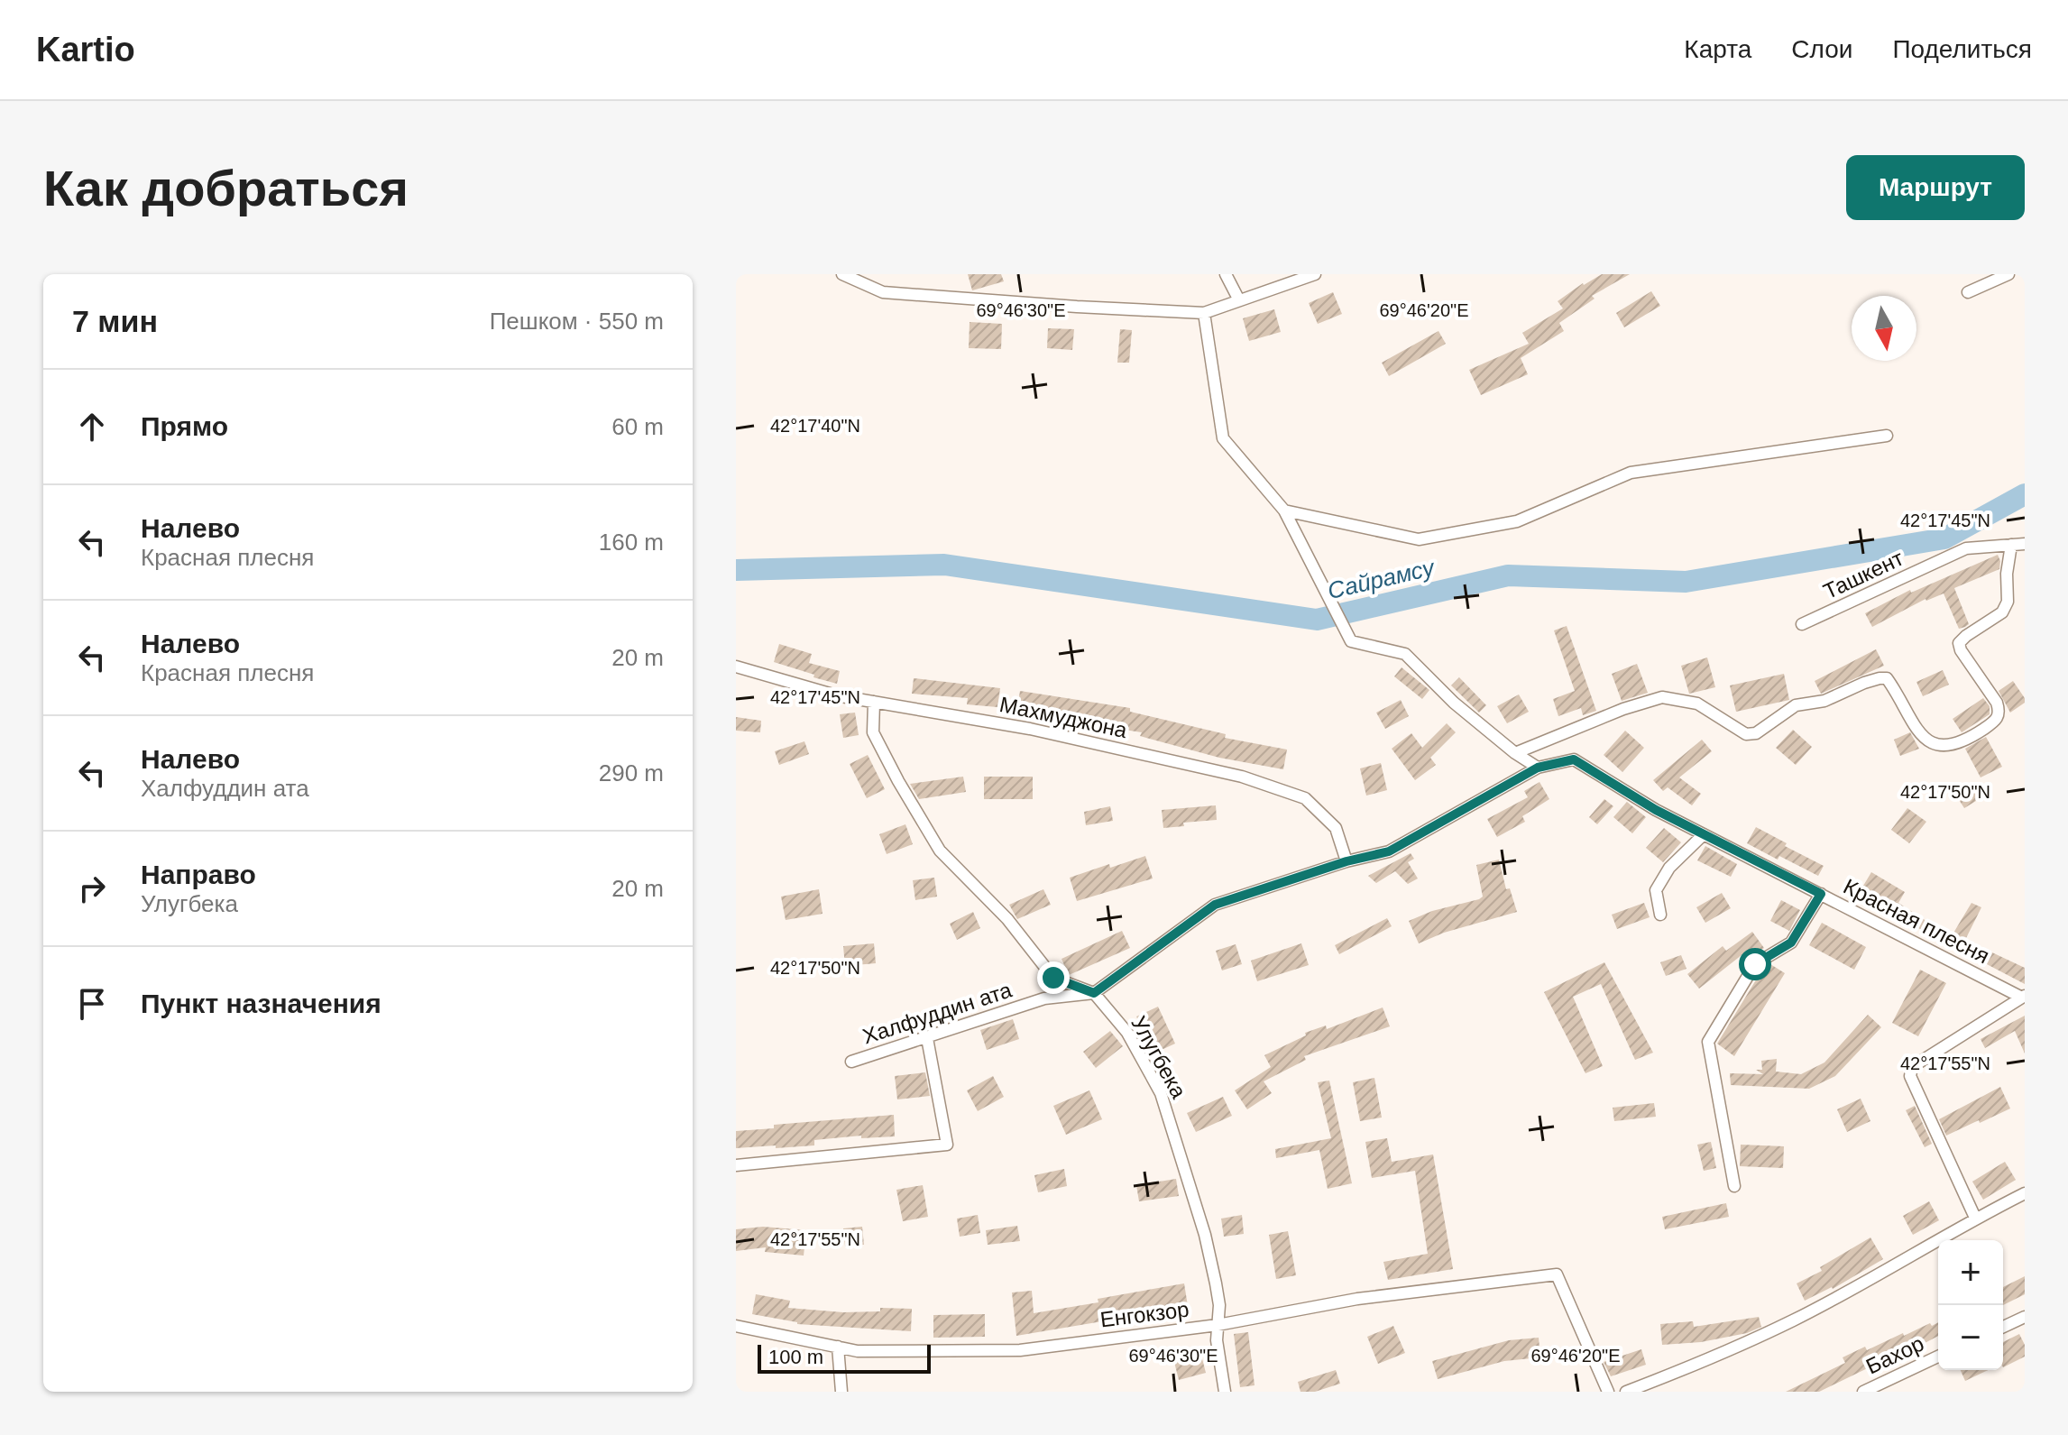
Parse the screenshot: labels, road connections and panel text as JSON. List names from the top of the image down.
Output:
{
  "streets": {
    "street": [
      "Ташкент",
      "Махмуджона",
      "Красная плесня",
      "Халфуддин ата",
      "Улугбека",
      "Енгокзор",
      "Бахор"
    ]
  },
  "crossings": [
    ["Махмуджона", "Халфуддин ата"],
    ["Махмуджона", "Улугбека"],
    ["Красная плесня", "Халфуддин ата"],
    ["Халфуддин ата", "Улугбека"],
    ["Улугбека", "Енгокзор"]
  ],
  "water": ["Сайрамсу"],
  "scale_bar": "100 m",
  "north": "bottom",
  "page": {
    "header": "Kartio",
    "nav": ["Карта", "Слои", "Поделиться"],
    "buttons": "Маршрут",
    "title": "Как добраться",
    "heading": ["7 мин", "Пешком · 550 m"],
    "list": [
      ["Прямо", "60 m"],
      ["Налево", "Красная плесня", "160 m"],
      ["Налево", "Красная плесня", "20 m"],
      ["Налево", "Халфуддин ата", "290 m"],
      ["Направо", "Улугбека", "20 m"],
      "Пункт назначения"
    ],
    "map_buttons": ["+", "−"],
    "scale": "100 m"
  },
  "coordinates": [
    "69°46'30\"E",
    "69°46'20\"E",
    "42°17'40\"N",
    "42°17'45\"N",
    "42°17'50\"N",
    "42°17'55\"N"
  ]
}
